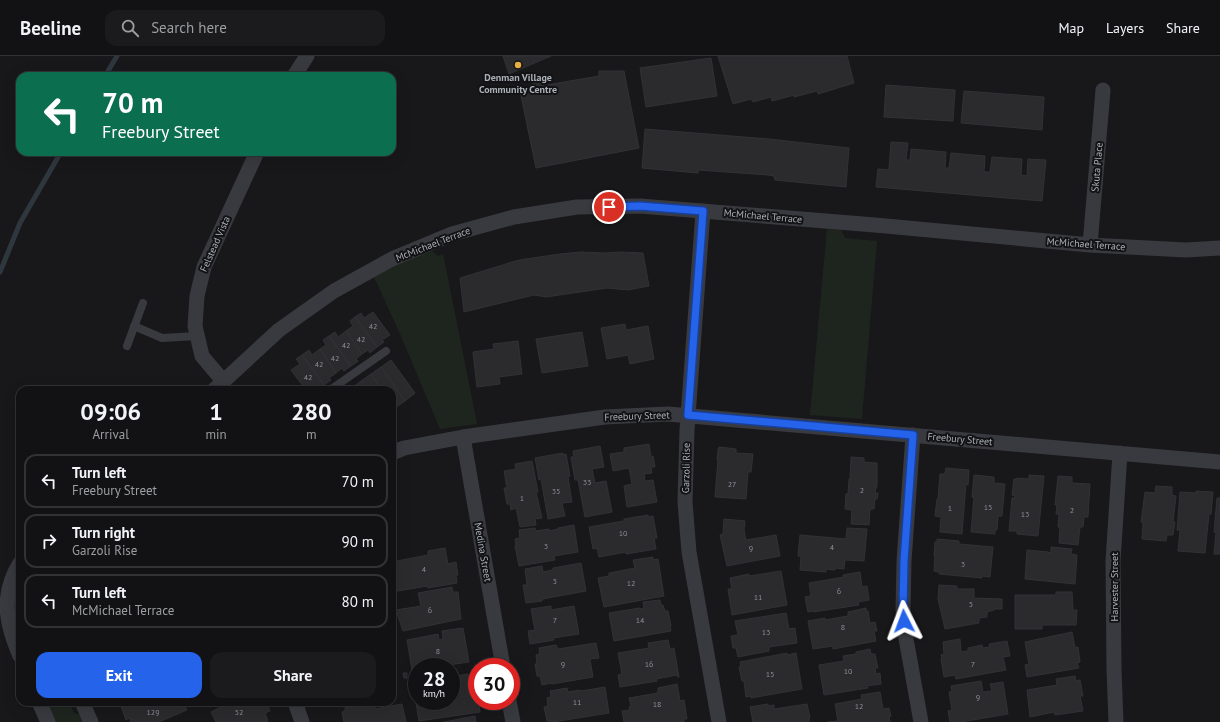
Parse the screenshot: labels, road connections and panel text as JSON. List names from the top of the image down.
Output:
{
  "streets": {
    "street": [
      "Skuta Place",
      "McMichael Terrace",
      "Felstead Vista",
      "Freebury Street",
      "Garzoli Rise",
      "Medina Street",
      "Harvester Street"
    ]
  },
  "crossings": [
    ["Skuta Place", "McMichael Terrace"],
    ["McMichael Terrace", "Felstead Vista"],
    ["McMichael Terrace", "Garzoli Rise"],
    ["Freebury Street", "Garzoli Rise"],
    ["Freebury Street", "Medina Street"],
    ["Freebury Street", "Harvester Street"]
  ],
  "places": ["Denman Village Community Centre"],
  "house_numbers": [
    "42",
    "42",
    "42",
    "42",
    "42",
    "42",
    "33",
    "27",
    "2",
    "35",
    "1",
    "15",
    "1",
    "2",
    "13",
    "10",
    "3",
    "4",
    "9",
    "3",
    "4",
    "5",
    "12",
    "6",
    "11",
    "5",
    "6",
    "7",
    "14",
    "8",
    "13",
    "8",
    "9",
    "16",
    "7",
    "10",
    "15",
    "9",
    "11",
    "18",
    "12",
    "129",
    "52"
  ],
  "page": {
    "header": "Beeline",
    "search": "Search here",
    "nav": ["Map", "Layers", "Share"],
    "turn": ["70 m", "Freebury Street"],
    "eta": [
      "09:06",
      "Arrival",
      "1",
      "min",
      "280",
      "m"
    ],
    "list": [
      {
        "name": "Turn left",
        "note": "Freebury Street",
        "value": "70 m"
      },
      {
        "name": "Turn right",
        "note": "Garzoli Rise",
        "value": "90 m"
      },
      {
        "name": "Turn left",
        "note": "McMichael Terrace",
        "value": "80 m"
      }
    ],
    "buttons": ["Exit", "Share"],
    "speed": "28 km/h",
    "limit": "30"
  }
}
